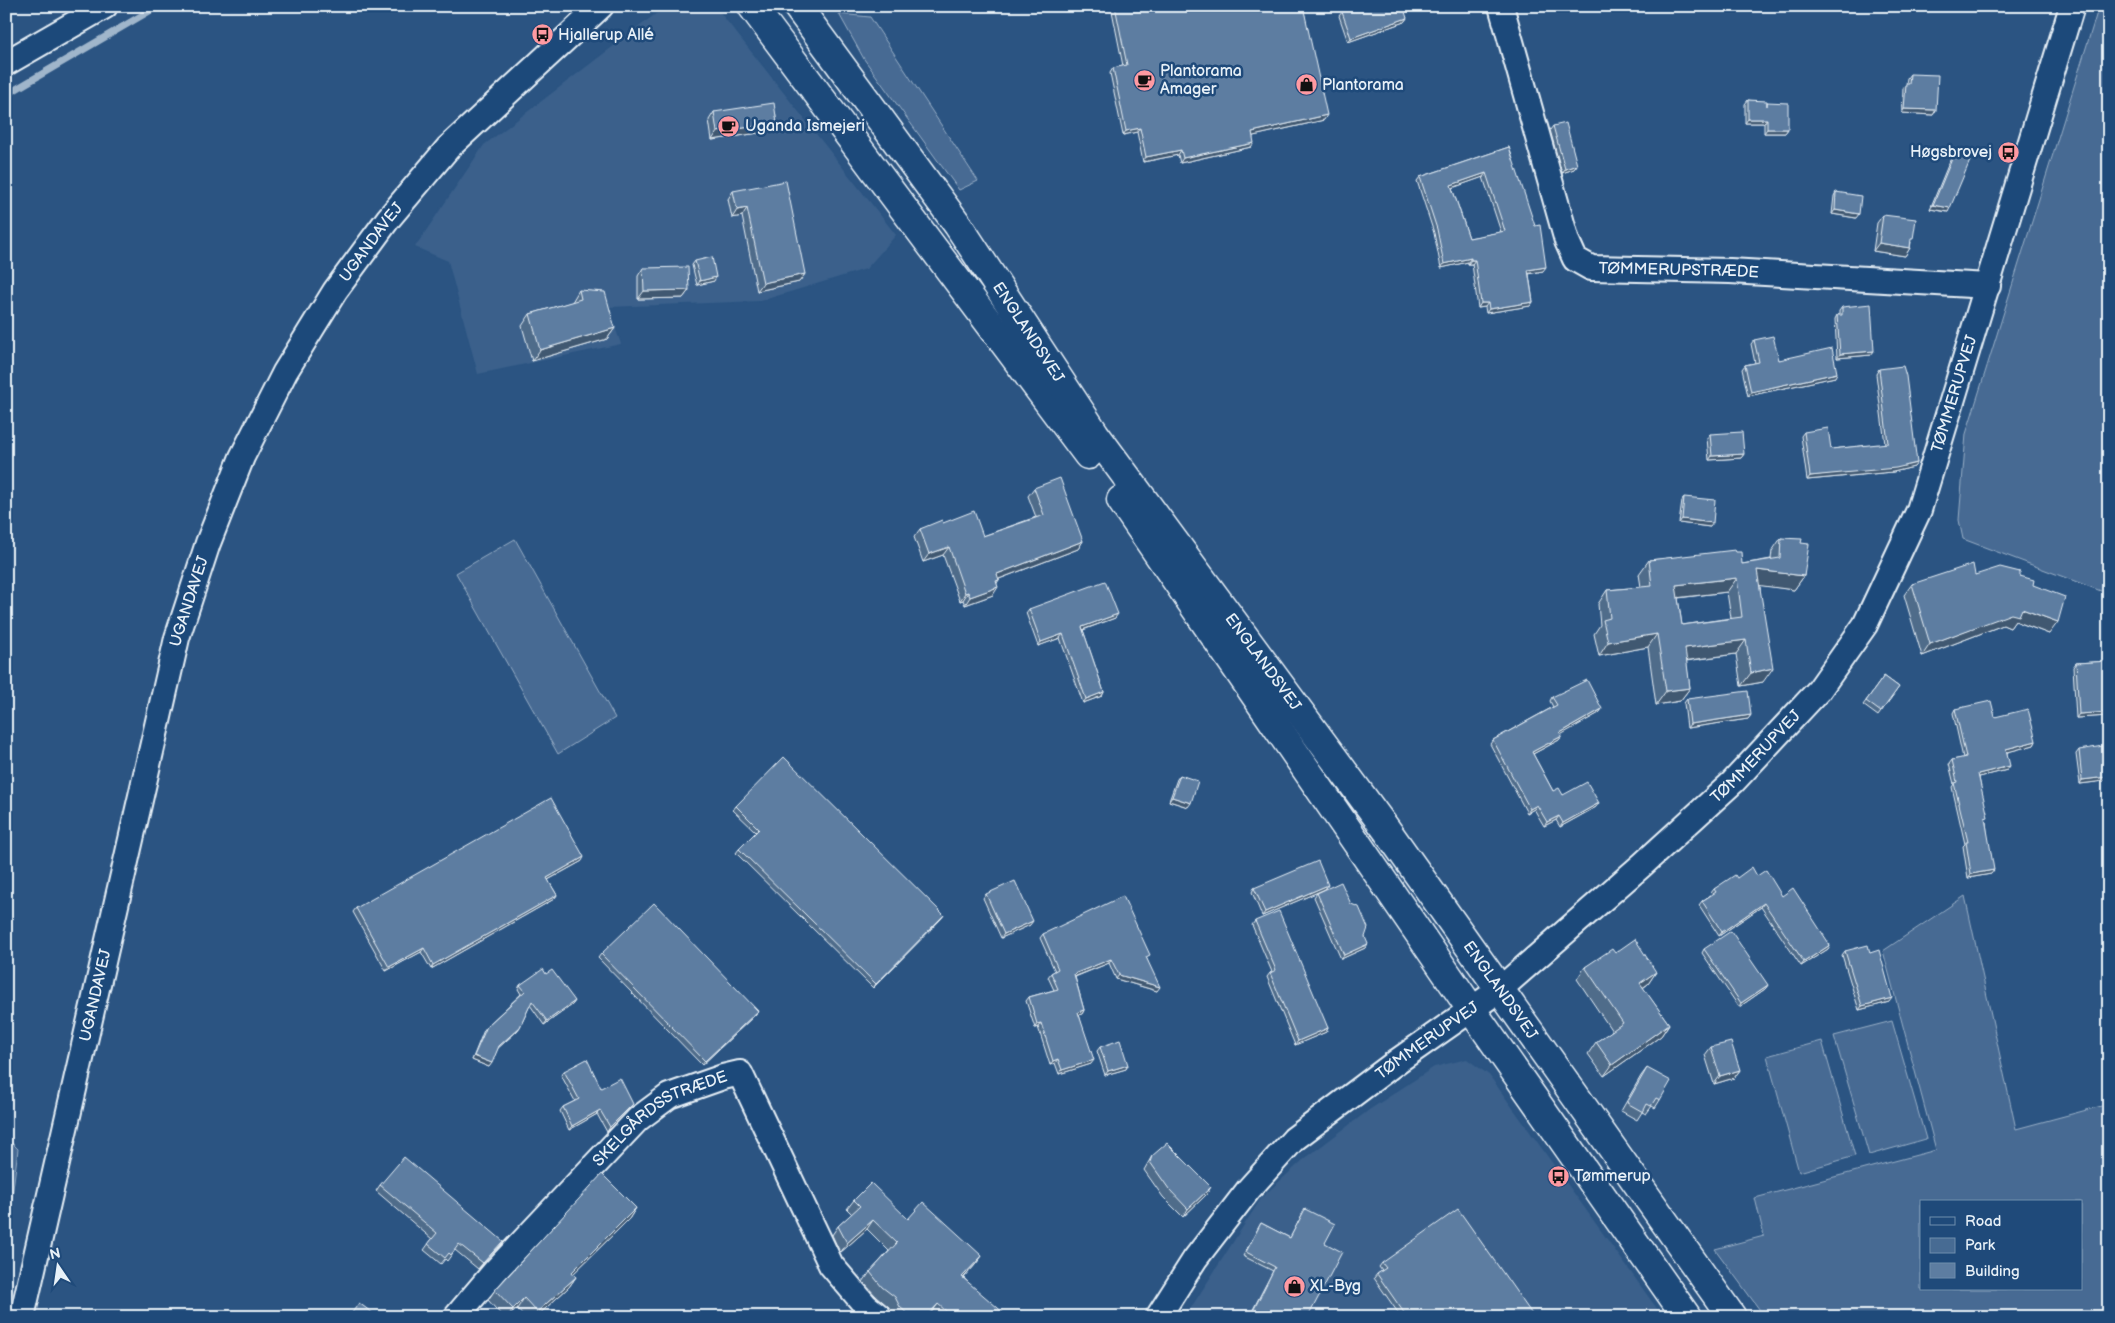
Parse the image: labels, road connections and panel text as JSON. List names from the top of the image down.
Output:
{
  "streets": {
    "main road": ["ENGLANDSVEJ"],
    "street": [
      "UGANDAVEJ",
      "TØMMERUPSTRÆDE",
      "TØMMERUPVEJ",
      "SKELGÅRDSSTRÆDE"
    ]
  },
  "crossings": [
    ["TØMMERUPSTRÆDE", "TØMMERUPVEJ"],
    ["ENGLANDSVEJ", "TØMMERUPVEJ"]
  ],
  "places": {
    "bus stop": ["Hjallerup Allé", "Høgsbrovej", "Tømmerup"],
    "cafe": ["Plantorama Amager", "Uganda Ismejeri"],
    "shop": ["Plantorama", "XL-Byg"]
  },
  "legend": ["Road", "Park", "Building"],
  "north": "top"
}
